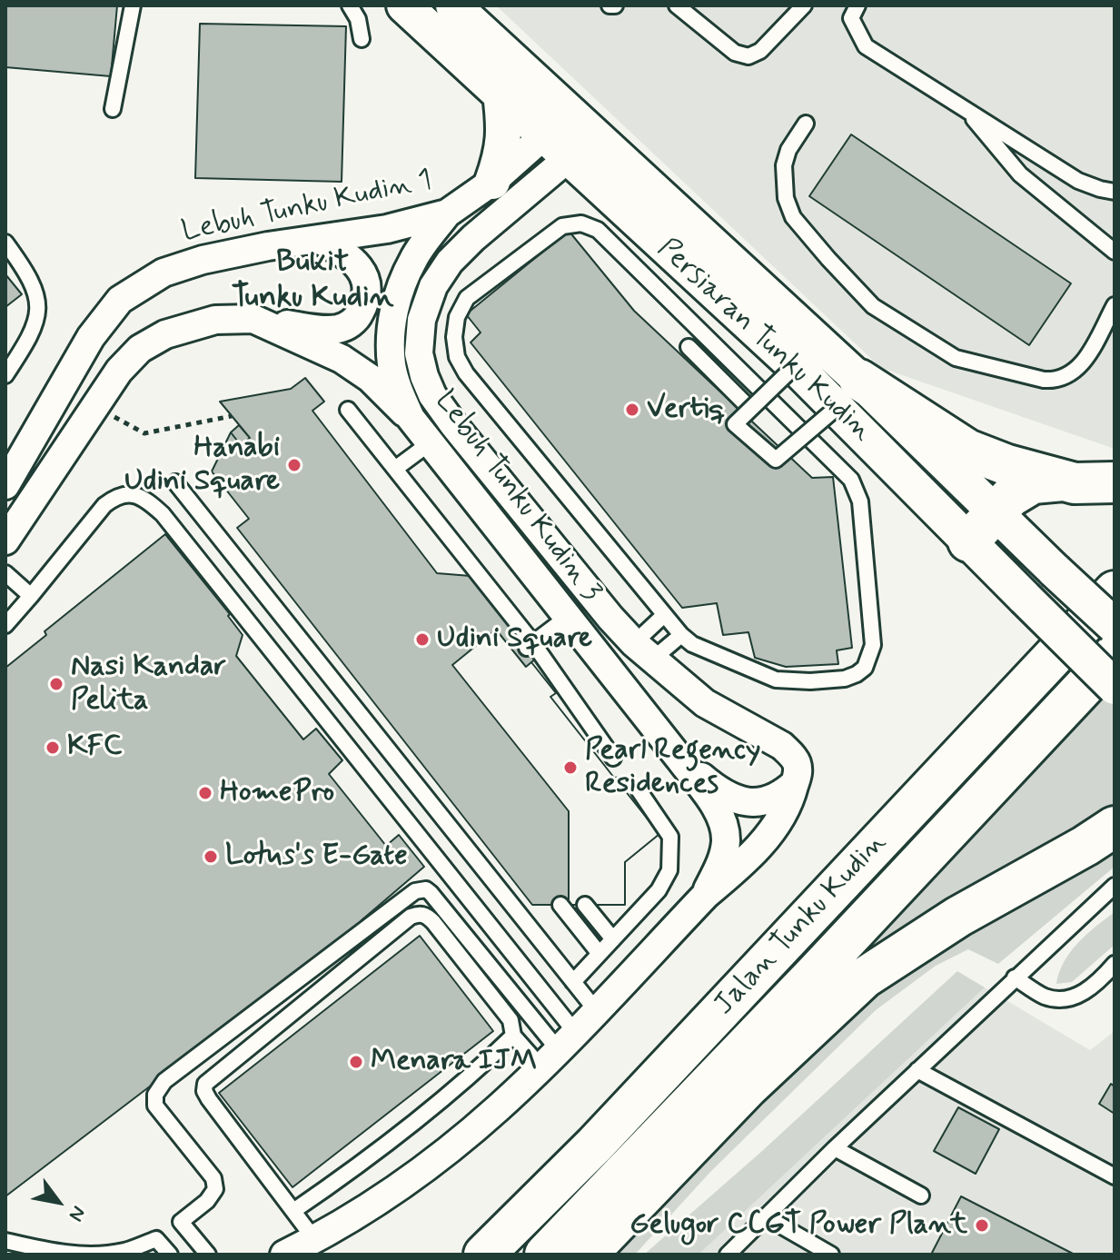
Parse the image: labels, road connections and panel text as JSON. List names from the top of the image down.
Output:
{
  "streets": {
    "highway": ["Jalan Tunku Kudin"],
    "street": ["Lebuh Tunku Kudin 1", "Persiaran Tunku Kudin", "Lebuh Tunku Kudin 3"]
  },
  "crossings": [
    ["Lebuh Tunku Kudin 1", "Persiaran Tunku Kudin"],
    ["Lebuh Tunku Kudin 1", "Lebuh Tunku Kudin 3"],
    ["Persiaran Tunku Kudin", "Lebuh Tunku Kudin 3"]
  ],
  "districts": ["Bukit Tunku Kudin"],
  "places": [
    "Vertiq",
    "Hanabi Udini Square",
    "Udini Square",
    "Nasi Kandar Pelita",
    "KFC",
    "Pearl Regency Residences",
    "HomePro",
    "Lotus's E-Gate",
    "Menara IJM",
    "Gelugor CCGT Power Plant"
  ],
  "north": "bottom right"
}
